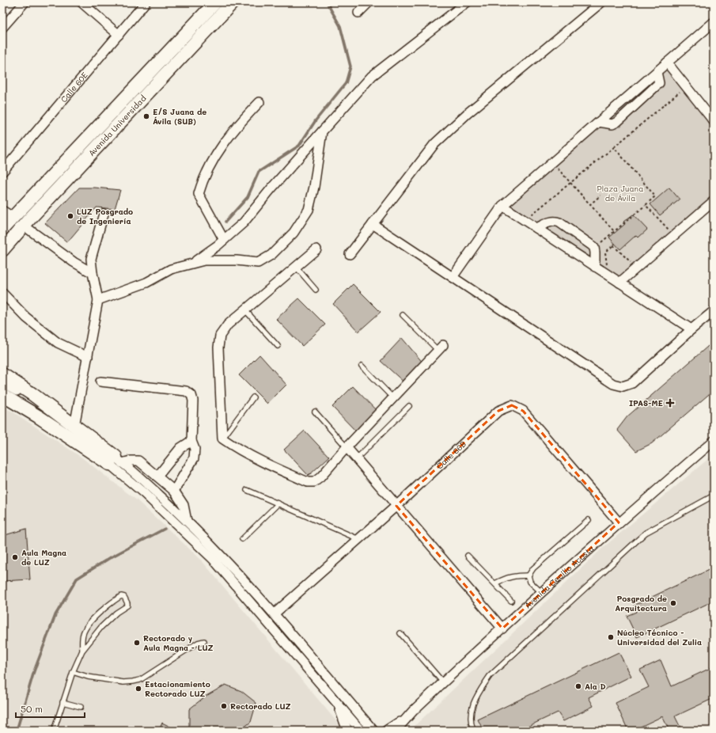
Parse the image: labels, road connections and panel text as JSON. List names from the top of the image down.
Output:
{
  "streets": {
    "street": [
      "Calle 60E",
      "Avenida Universidad",
      "Calle 66B",
      "Avenida Cecilio Acosta"
    ]
  },
  "crossings": [
    ["Calle 66B", "Avenida Cecilio Acosta"]
  ],
  "parks": ["Plaza Juana de Ávila"],
  "places": {
    "other": [
      "E/S Juana de Ávila (SUB)",
      "LUZ Posgrado de Ingeniería",
      "Aula Magna de LUZ",
      "Posgrado de Arquitectura",
      "Núcleo Técnico - Universidad del Zulia",
      "Rectorado y Aula Magna - LUZ",
      "Ala D",
      "Estacionamiento Rectorado LUZ",
      "Rectorado LUZ"
    ],
    "health": ["IPAS-ME"]
  },
  "scale_bar": "50 m"
}
